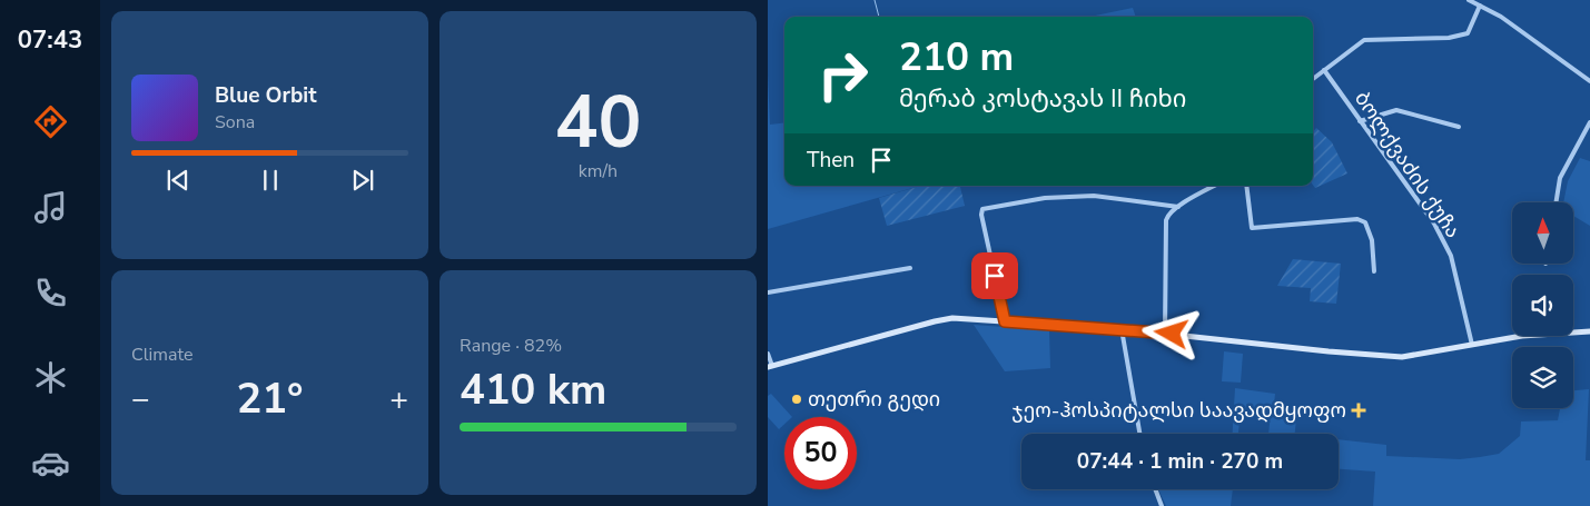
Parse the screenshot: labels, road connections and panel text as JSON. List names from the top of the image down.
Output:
{
  "streets": {
    "street": ["ბოლქვაძის ქუჩა"]
  },
  "places": {
    "other": ["თეთრი გედი"],
    "health": ["ჯეო-ჰოსპიტალსი საავადმყოფო"]
  },
  "north": "top",
  "page": {
    "tabs": "07:43",
    "tile": [
      ["40", "km/h"],
      "Climate",
      ["Range · 82%", "410 km"]
    ],
    "turn": ["210 m", "მერაბ კოსტავას II ჩიხი"],
    "song": ["Blue Orbit", "Sona"],
    "then": "Then",
    "heat": ["−", "21°", "+"],
    "limit": "50",
    "trip": "07:44 · 1 min · 270 m"
  }
}
